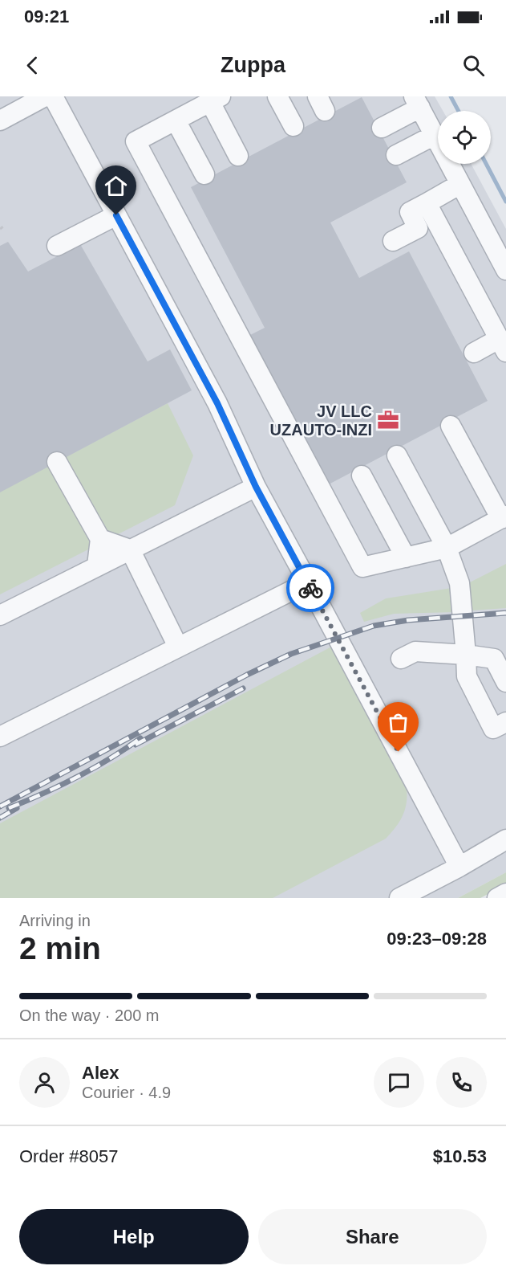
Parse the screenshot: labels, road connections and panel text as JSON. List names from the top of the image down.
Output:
{
  "places": {
    "office": ["JV LLC UZAUTO-INZI"]
  },
  "page": {
    "status": "09:21",
    "header": "Zuppa",
    "heading": ["2 min", "Arriving in", "09:23–09:28"],
    "panel": [
      "Alex",
      "Courier · 4.9",
      "Order #8057",
      "$10.53"
    ],
    "bar": "On the way · 200 m",
    "buttons": ["Help", "Share"]
  }
}
